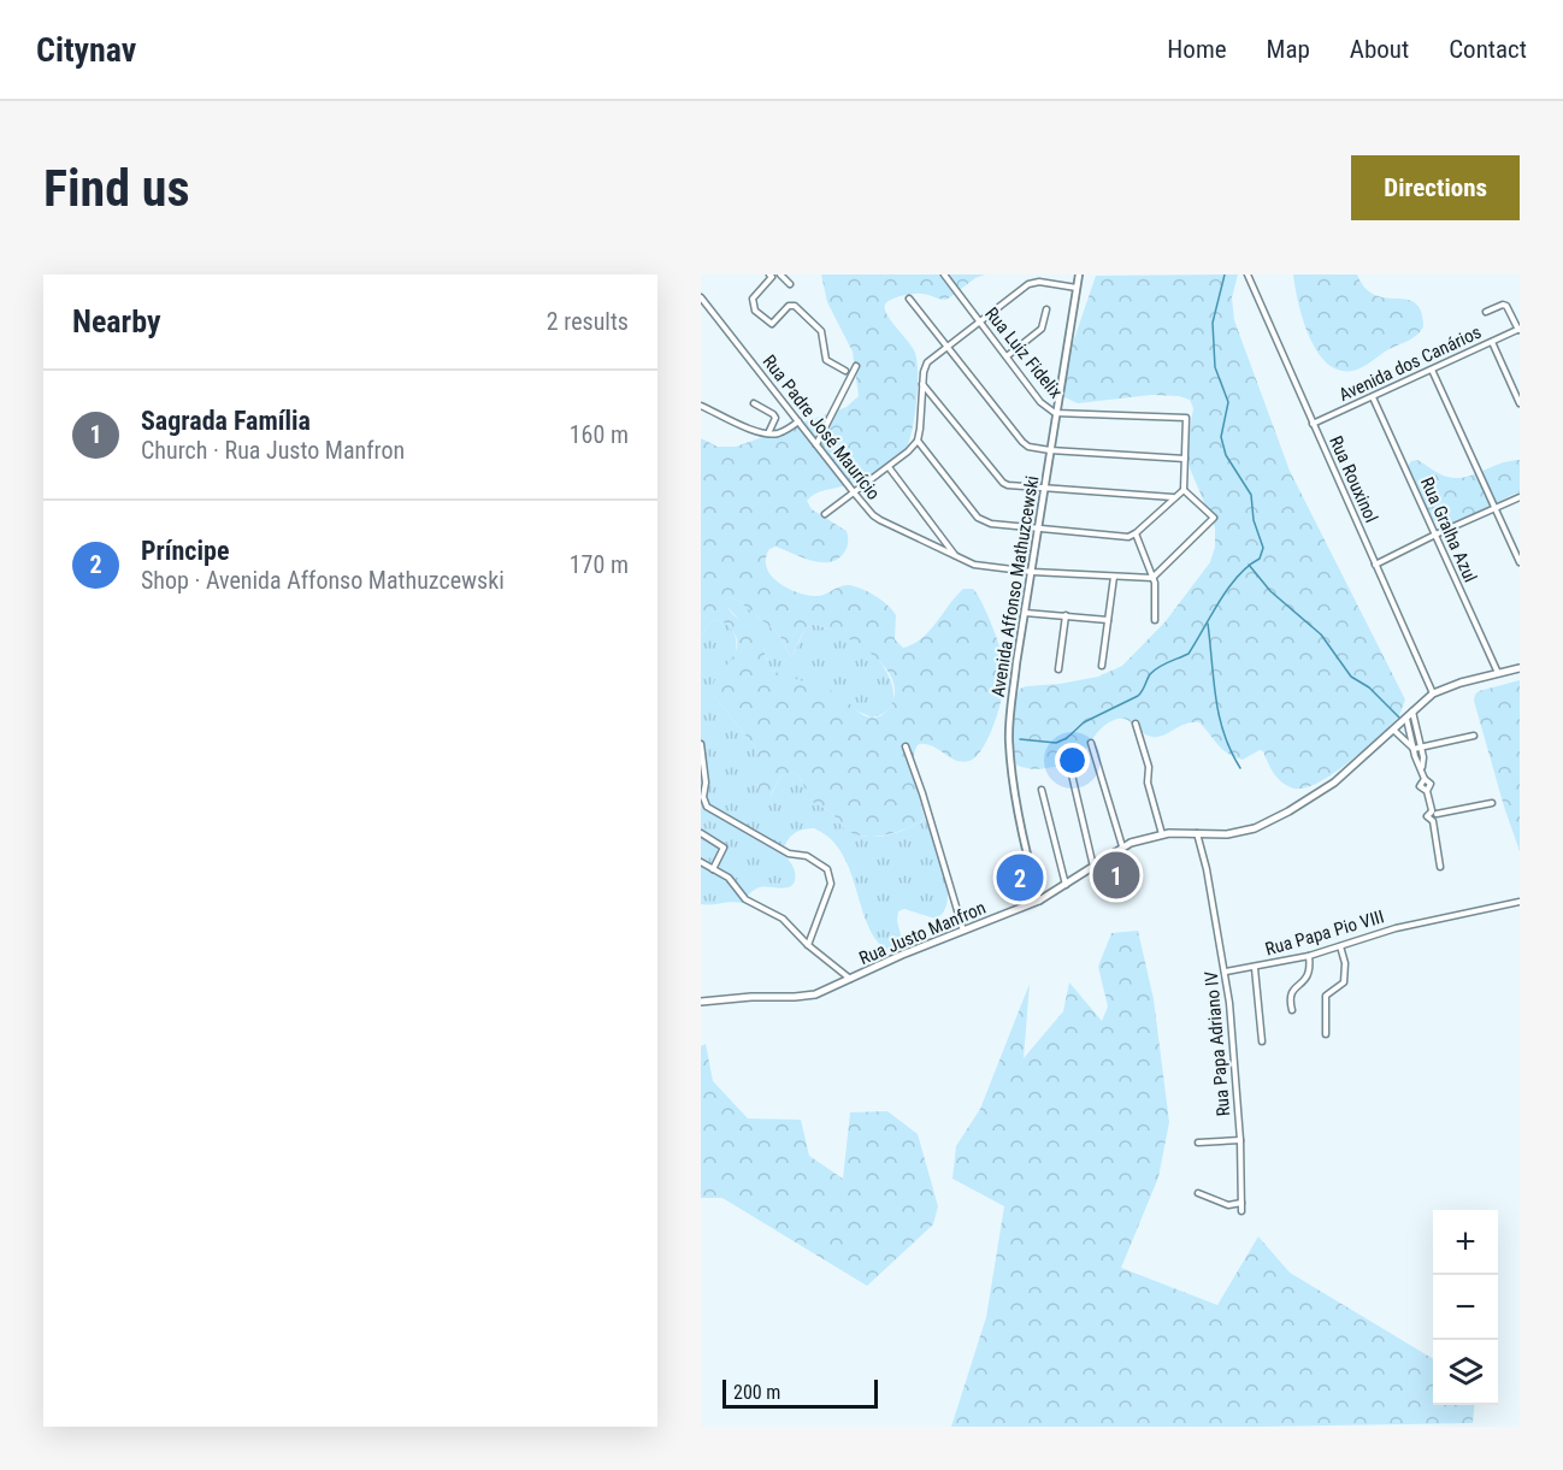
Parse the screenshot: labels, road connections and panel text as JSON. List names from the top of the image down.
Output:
{
  "streets": {
    "main road": ["Rua Justo Manfron"],
    "street": [
      "Rua Luiz Fidelix",
      "Avenida dos Canários",
      "Rua Padre José Maurício",
      "Rua Rouxinol",
      "Rua Gralha Azul",
      "Avenida Affonso Mathuzcewski",
      "Rua Papa Pio VIII",
      "Rua Papa Adriano IV"
    ]
  },
  "crossings": [
    ["Rua Luiz Fidelix", "Avenida Affonso Mathuzcewski"],
    ["Avenida dos Canários", "Rua Rouxinol"],
    ["Avenida dos Canários", "Rua Gralha Azul"],
    ["Rua Padre José Maurício", "Avenida Affonso Mathuzcewski"],
    ["Rua Rouxinol", "Rua Justo Manfron"],
    ["Rua Gralha Azul", "Rua Justo Manfron"],
    ["Avenida Affonso Mathuzcewski", "Rua Justo Manfron"],
    ["Rua Justo Manfron", "Rua Papa Adriano IV"],
    ["Rua Papa Pio VIII", "Rua Papa Adriano IV"]
  ],
  "scale_bar": "200 m",
  "page": {
    "header": "Citynav",
    "nav": [
      "Home",
      "Map",
      "About",
      "Contact"
    ],
    "buttons": "Directions",
    "title": "Find us",
    "heading": ["Nearby", "2 results"],
    "list": [
      {
        "mark": "1",
        "name": "Sagrada Família",
        "note": "Church · Rua Justo Manfron",
        "value": "160 m"
      },
      {
        "mark": "2",
        "name": "Príncipe",
        "note": "Shop · Avenida Affonso Mathuzcewski",
        "value": "170 m"
      }
    ],
    "pins": ["1", "2"],
    "map_buttons": ["+", "−"],
    "scale": "200 m"
  }
}
